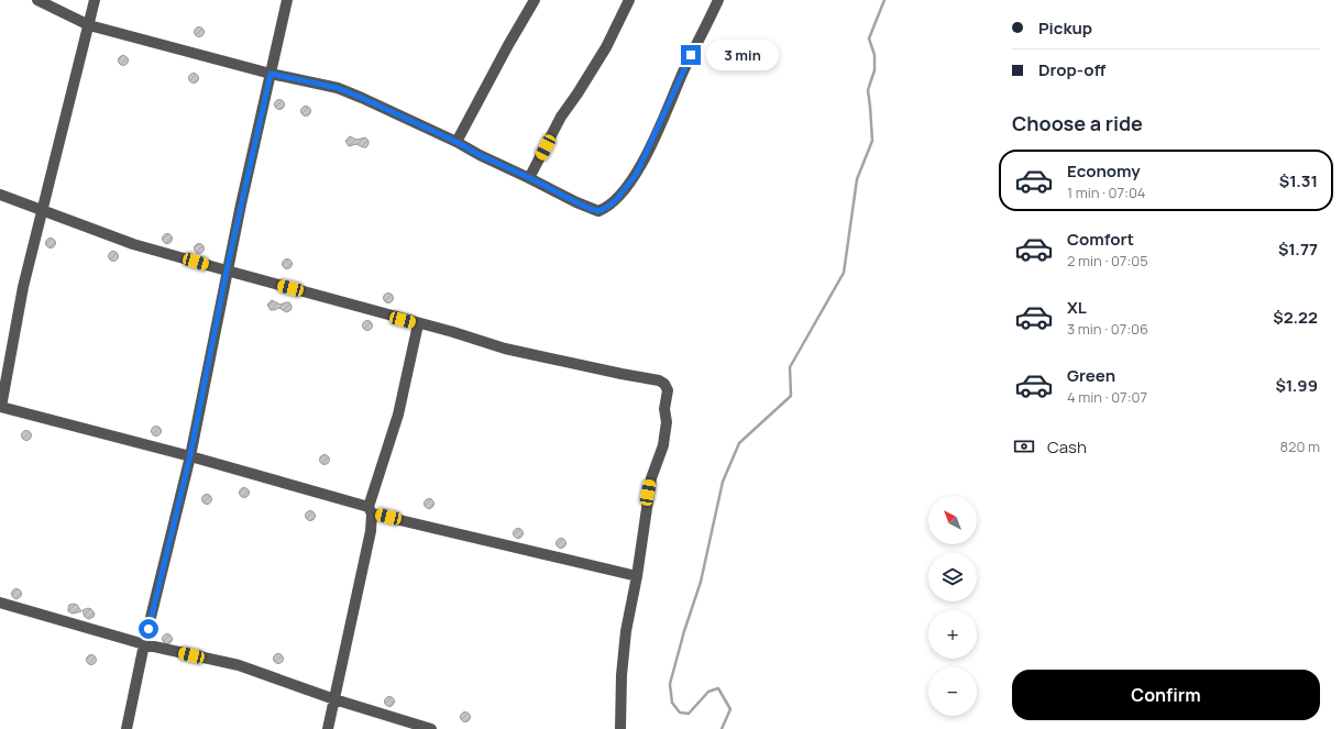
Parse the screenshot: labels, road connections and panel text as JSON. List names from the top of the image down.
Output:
{
  "north": "top left",
  "page": {
    "banner": ["Pickup", "Drop-off"],
    "bubble": "3 min",
    "heading": "Choose a ride",
    "list": [
      {
        "name": "Economy",
        "note": "1 min · 07:04",
        "value": "$1.31"
      },
      {
        "name": "Comfort",
        "note": "2 min · 07:05",
        "value": "$1.77"
      },
      {
        "name": "XL",
        "note": "3 min · 07:06",
        "value": "$2.22"
      },
      {
        "name": "Green",
        "note": "4 min · 07:07",
        "value": "$1.99"
      }
    ],
    "pay": ["Cash", "820 m"],
    "map_buttons": ["+", "−"],
    "buttons": "Confirm"
  }
}
